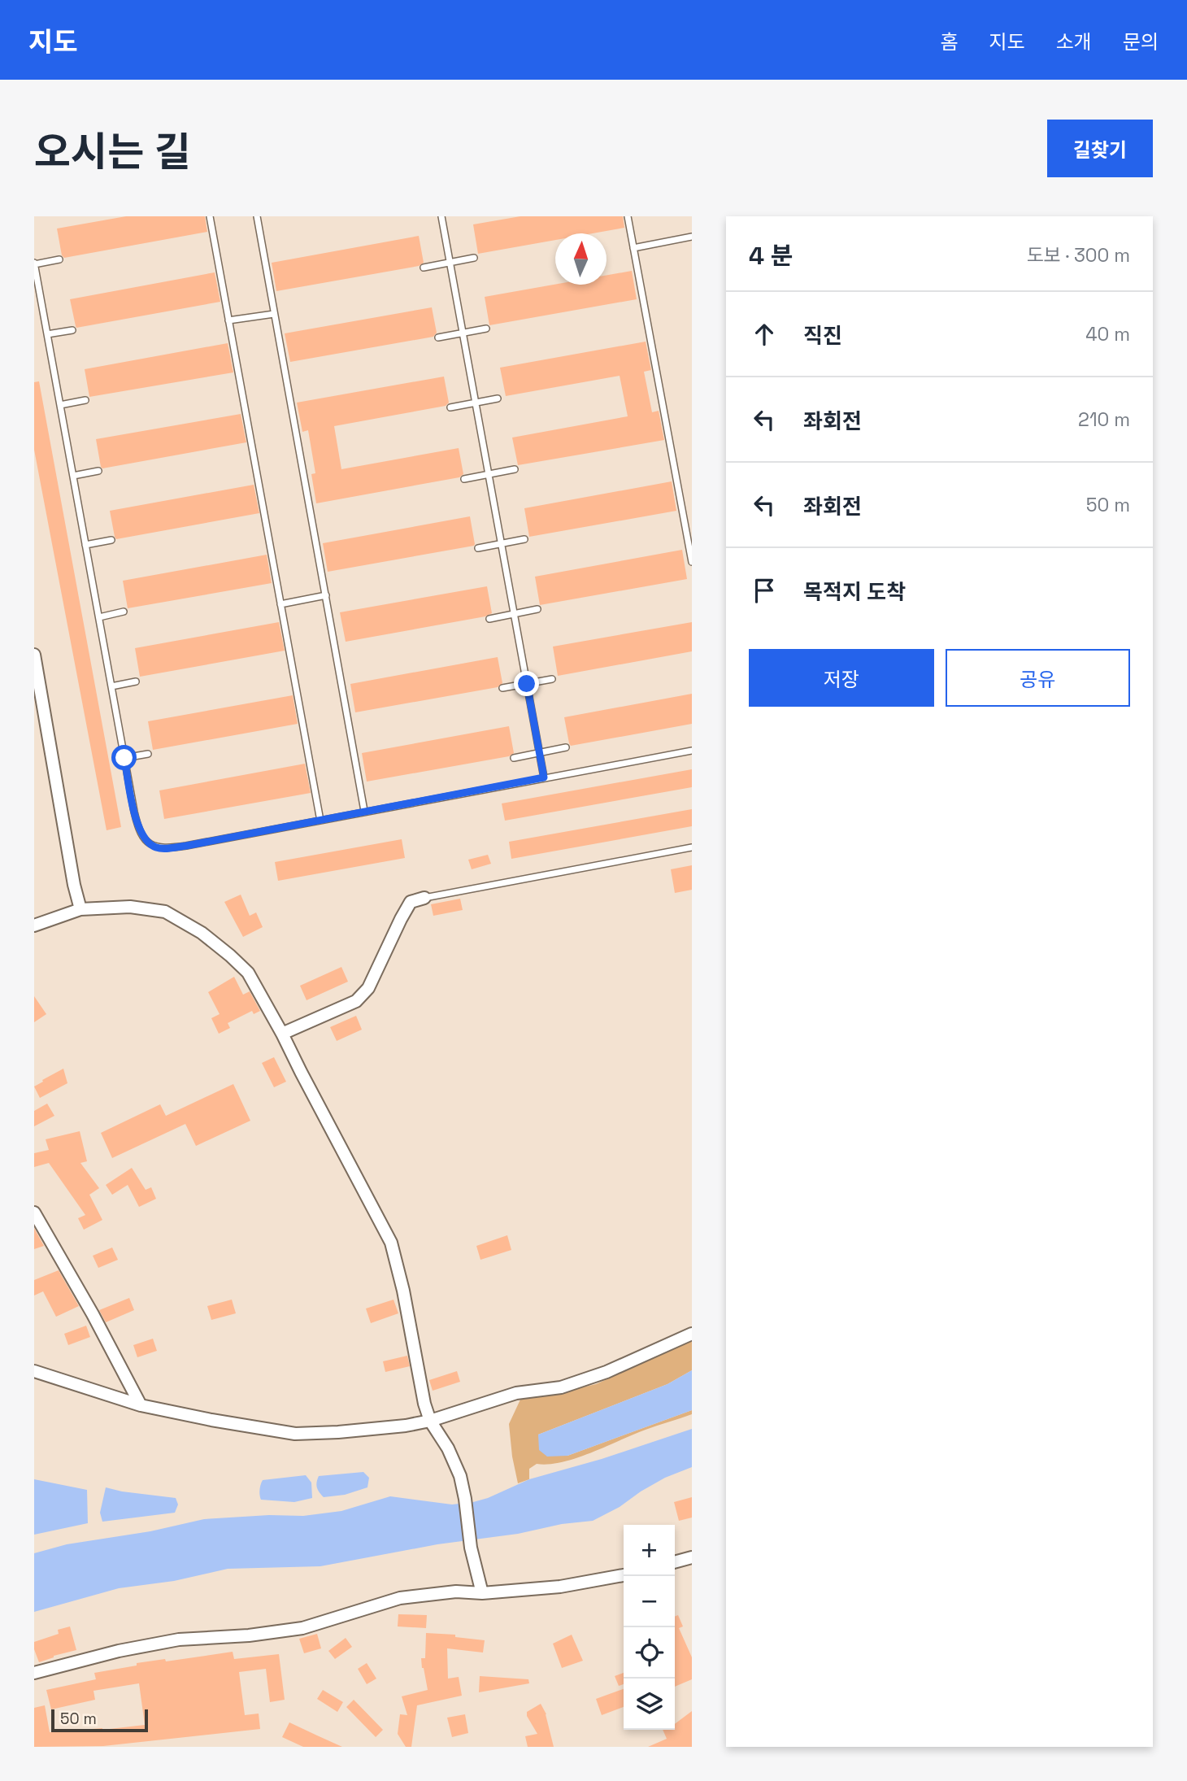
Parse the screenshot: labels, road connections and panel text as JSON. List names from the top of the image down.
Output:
{
  "scale_bar": "50 m",
  "north": "top",
  "page": {
    "header": "지도",
    "nav": [
      "홈",
      "지도",
      "소개",
      "문의"
    ],
    "title": "오시는 길",
    "buttons": [
      "길찾기",
      ["저장", "공유"]
    ],
    "heading": ["4 분", "도보 · 300 m"],
    "list": [
      ["직진", "40 m"],
      ["좌회전", "210 m"],
      ["좌회전", "50 m"],
      "목적지 도착"
    ],
    "map_buttons": ["+", "−"],
    "scale": "50 m"
  }
}
